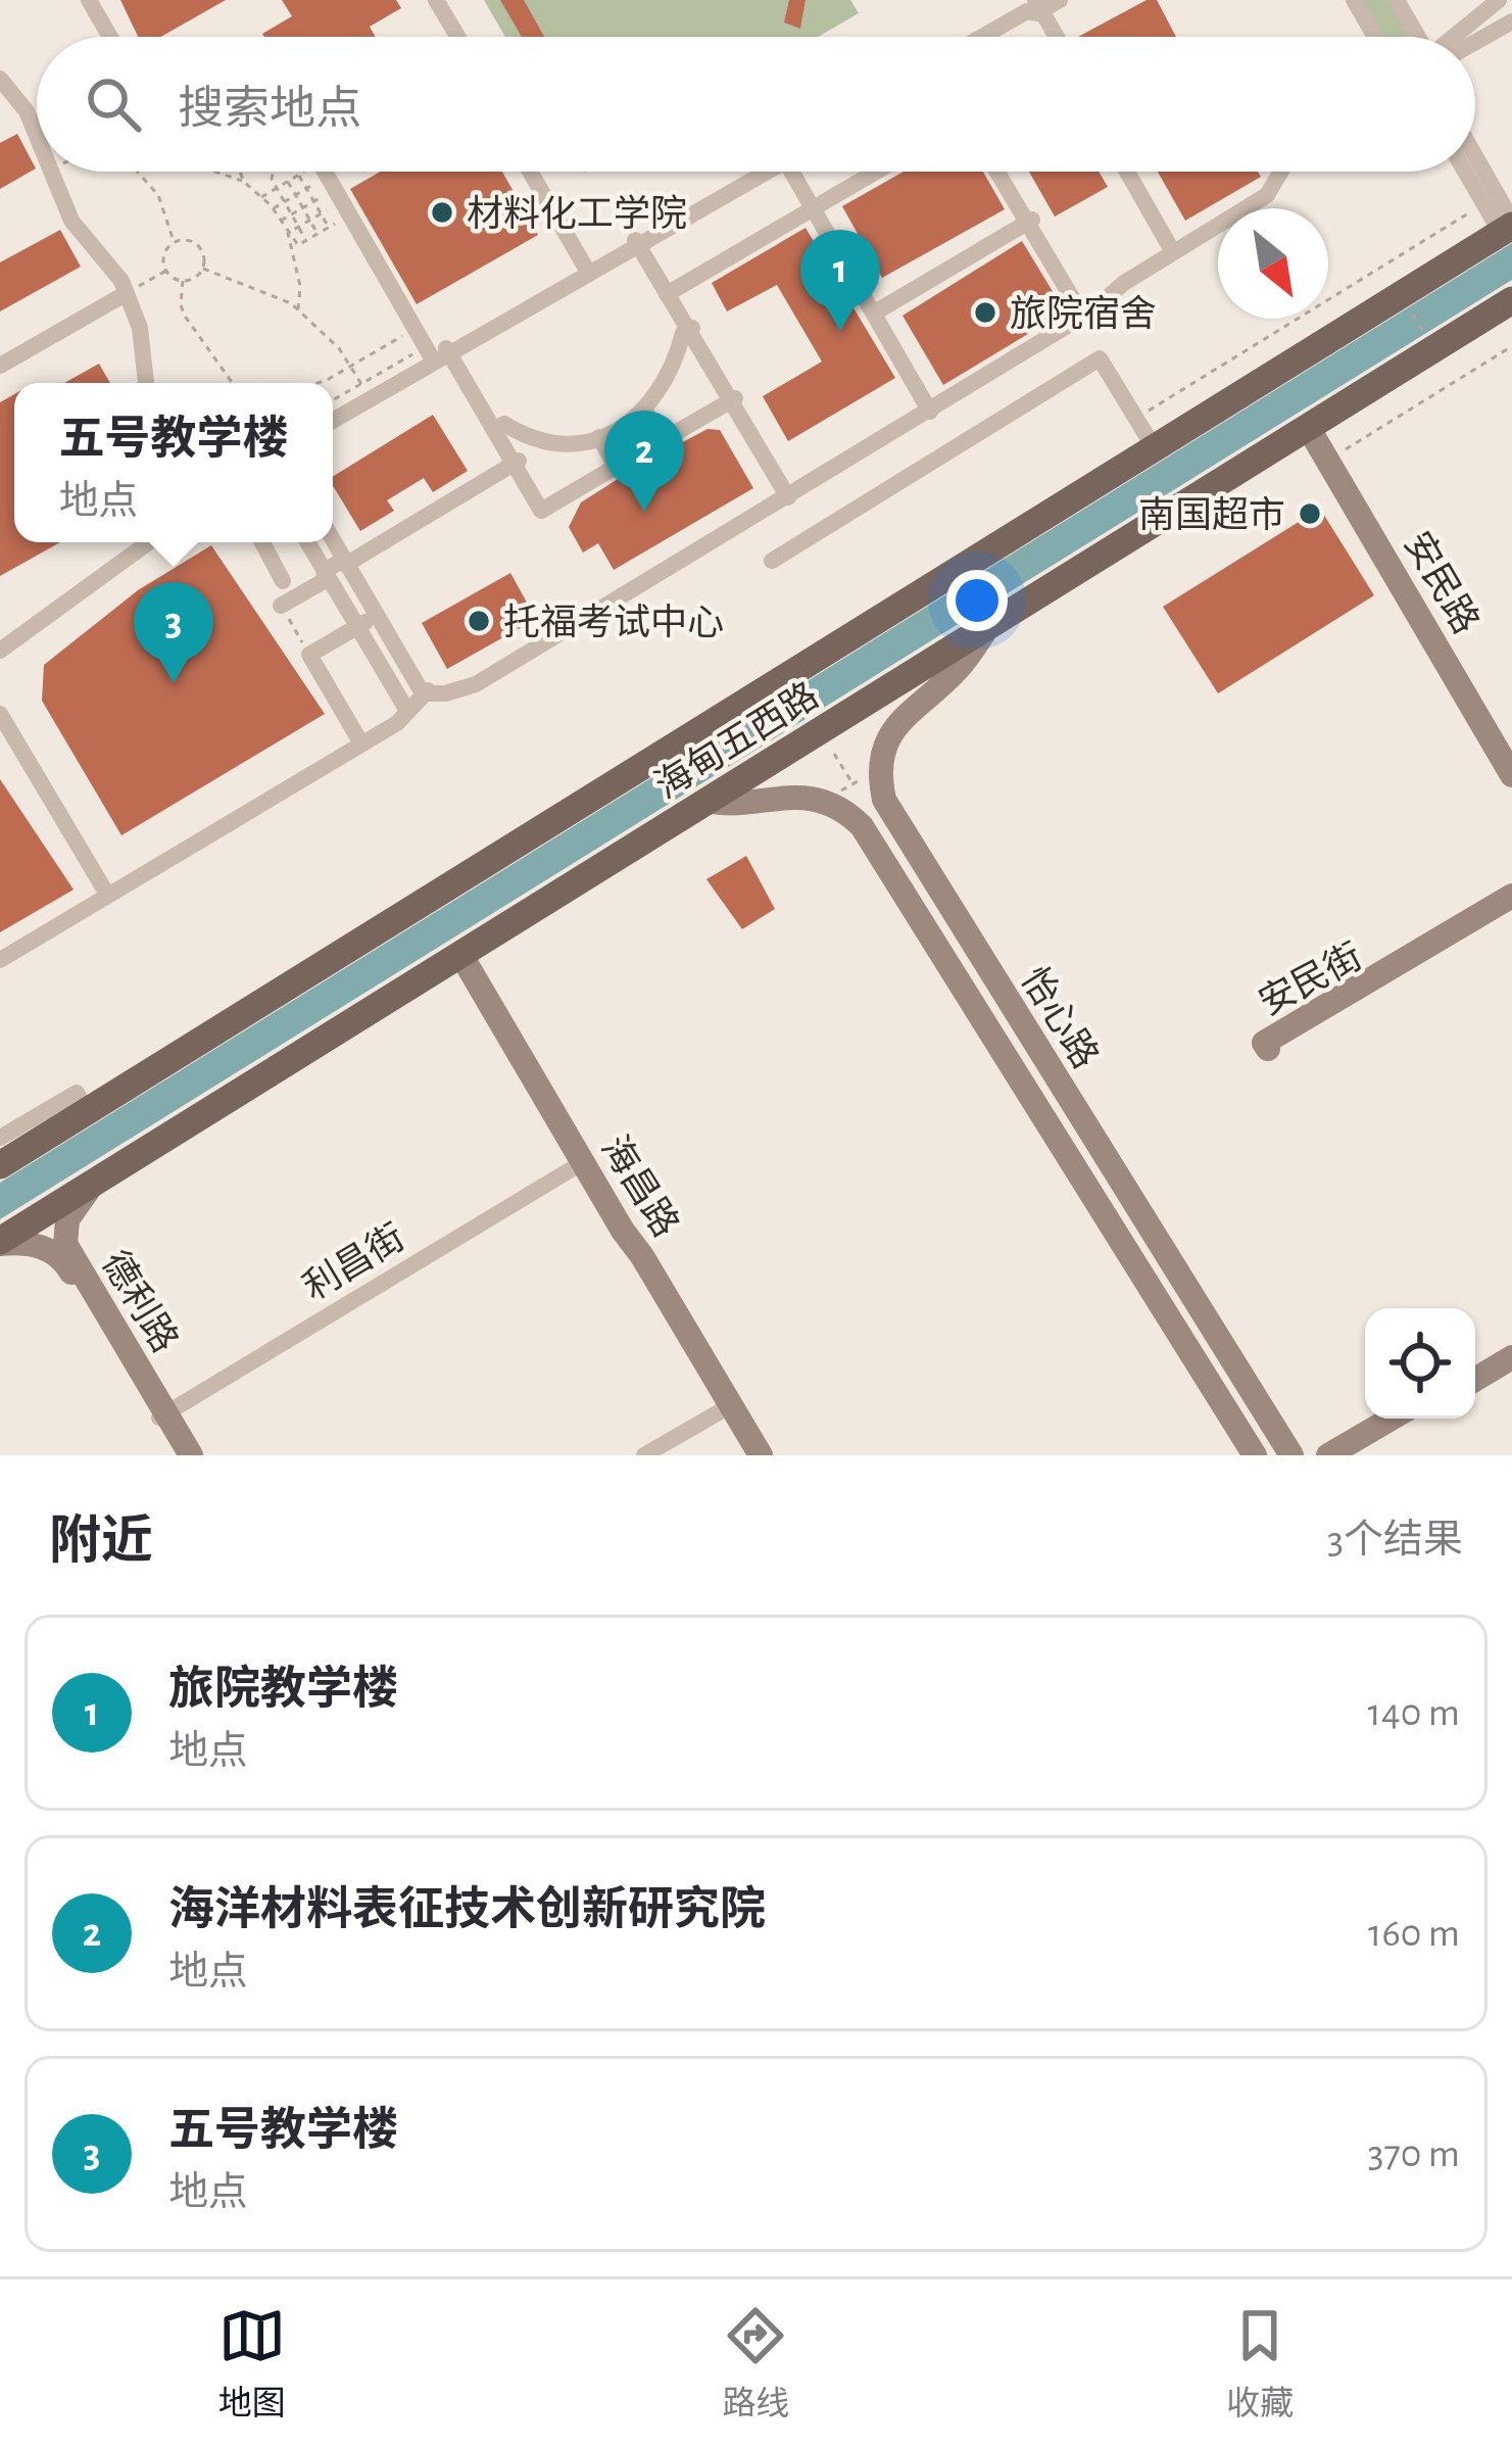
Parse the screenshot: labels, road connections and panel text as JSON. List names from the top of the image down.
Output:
{
  "streets": {
    "main road": ["海甸五西路"],
    "street": [
      "安民路",
      "安民街",
      "怡心路",
      "海昌路",
      "利昌街",
      "德利路"
    ]
  },
  "crossings": [
    ["安民路", "海甸五西路"],
    ["海甸五西路", "怡心路"],
    ["海甸五西路", "海昌路"],
    ["海甸五西路", "德利路"],
    ["海昌路", "利昌街"],
    ["利昌街", "德利路"]
  ],
  "places": [
    "材料化工学院",
    "旅院宿舍",
    "南国超市",
    "托福考试中心"
  ],
  "north": "bottom right",
  "page": {
    "search": "搜索地点",
    "pins": ["1", "2", "3"],
    "popup": ["五号教学楼", "地点"],
    "heading": ["附近", "3个结果"],
    "list": [
      {
        "mark": "1",
        "name": "旅院教学楼",
        "note": "地点",
        "value": "140 m"
      },
      {
        "mark": "2",
        "name": "海洋材料表征技术创新研究院",
        "note": "地点",
        "value": "160 m"
      },
      {
        "mark": "3",
        "name": "五号教学楼",
        "note": "地点",
        "value": "370 m"
      }
    ],
    "nav": ["地图", "路线", "收藏"]
  }
}
